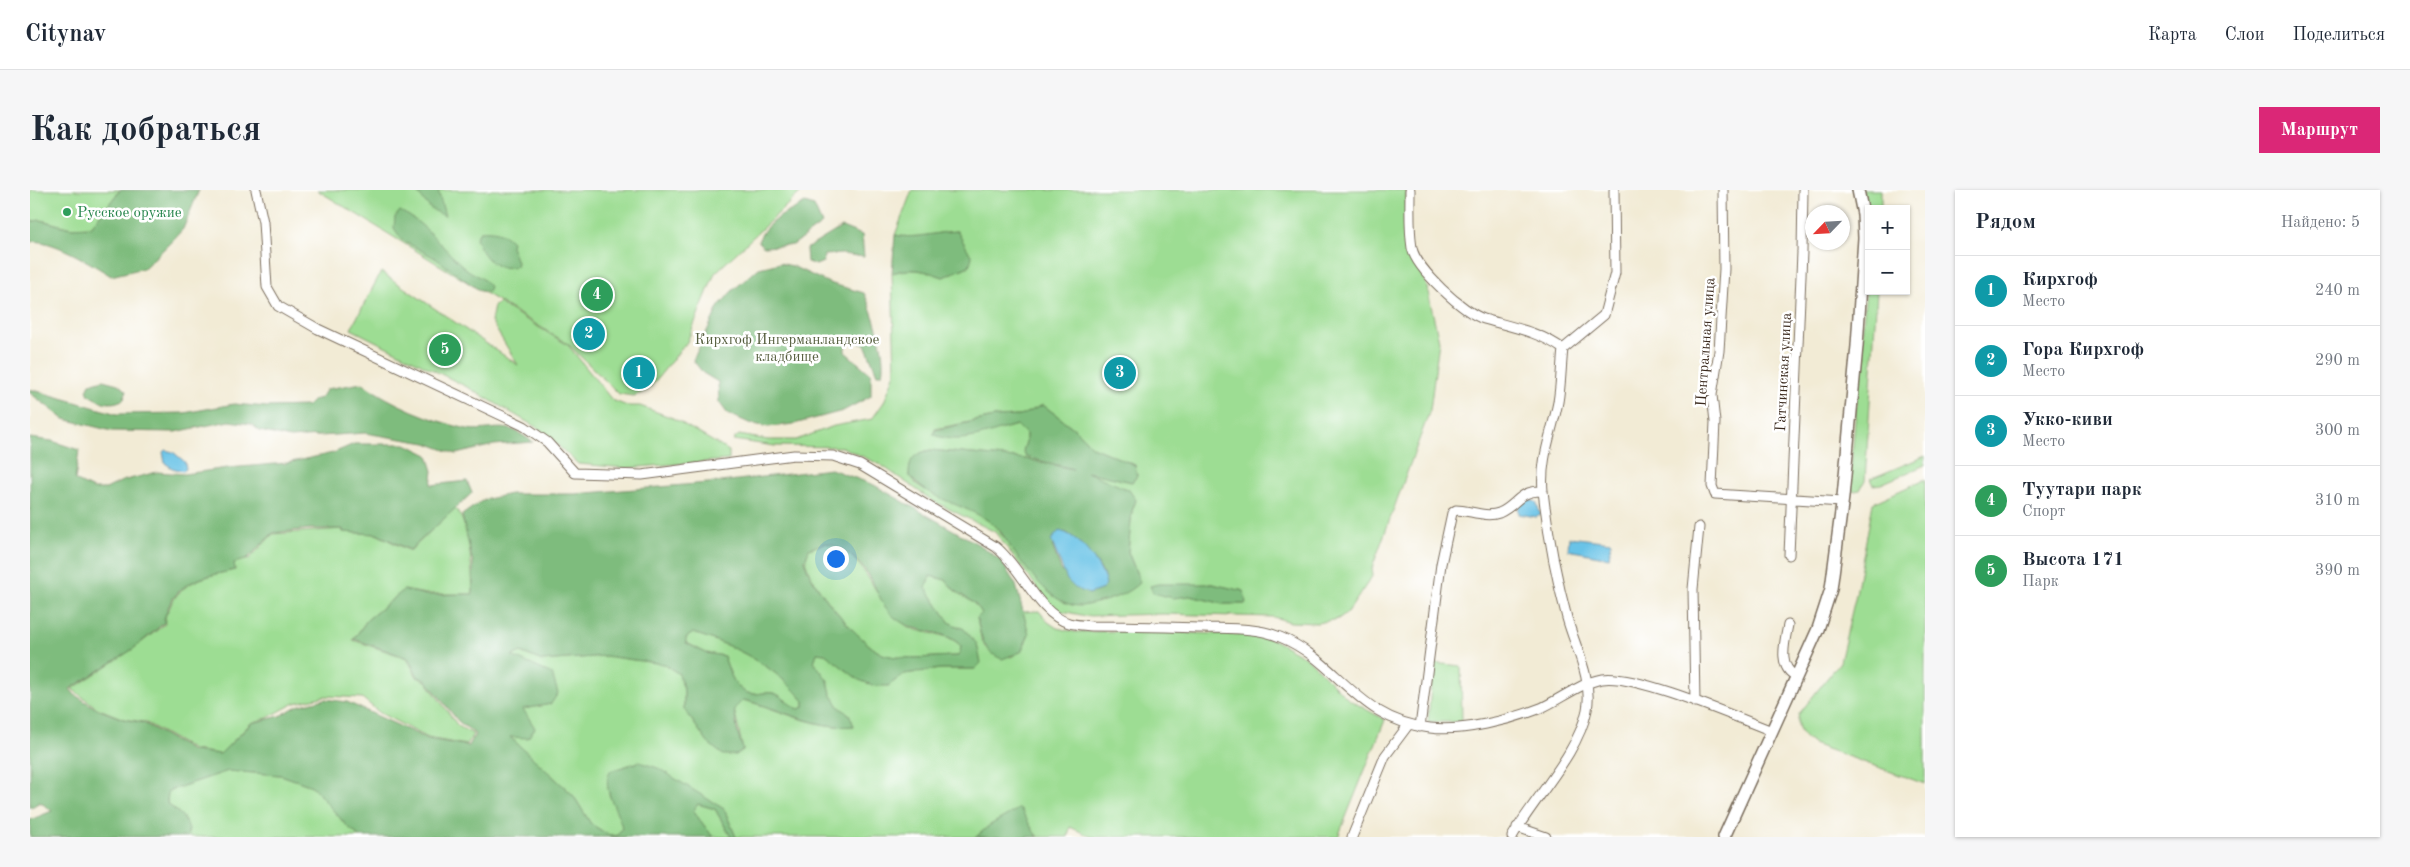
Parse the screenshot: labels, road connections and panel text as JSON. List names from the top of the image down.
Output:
{
  "streets": {
    "street": ["Центральная улица", "Гатчинская улица"]
  },
  "crossings": [
    ["Центральная улица", "Гатчинская улица"]
  ],
  "parks": ["Кирхгоф Ингерманландское кладбище"],
  "places": ["Русское оружие"],
  "north": "bottom left",
  "page": {
    "header": "Citynav",
    "nav": ["Карта", "Слои", "Поделиться"],
    "buttons": "Маршрут",
    "title": "Как добраться",
    "heading": ["Рядом", "Найдено: 5"],
    "map_buttons": ["+", "−"],
    "list": [
      {
        "mark": "1",
        "name": "Кирхгоф",
        "note": "Место",
        "value": "240 m"
      },
      {
        "mark": "2",
        "name": "Гора Кирхгоф",
        "note": "Место",
        "value": "290 m"
      },
      {
        "mark": "3",
        "name": "Укко-киви",
        "note": "Место",
        "value": "300 m"
      },
      {
        "mark": "4",
        "name": "Туутари парк",
        "note": "Спорт",
        "value": "310 m"
      },
      {
        "mark": "5",
        "name": "Высота 171",
        "note": "Парк",
        "value": "390 m"
      }
    ],
    "pins": [
      "4",
      "2",
      "5",
      "1",
      "3"
    ]
  }
}
